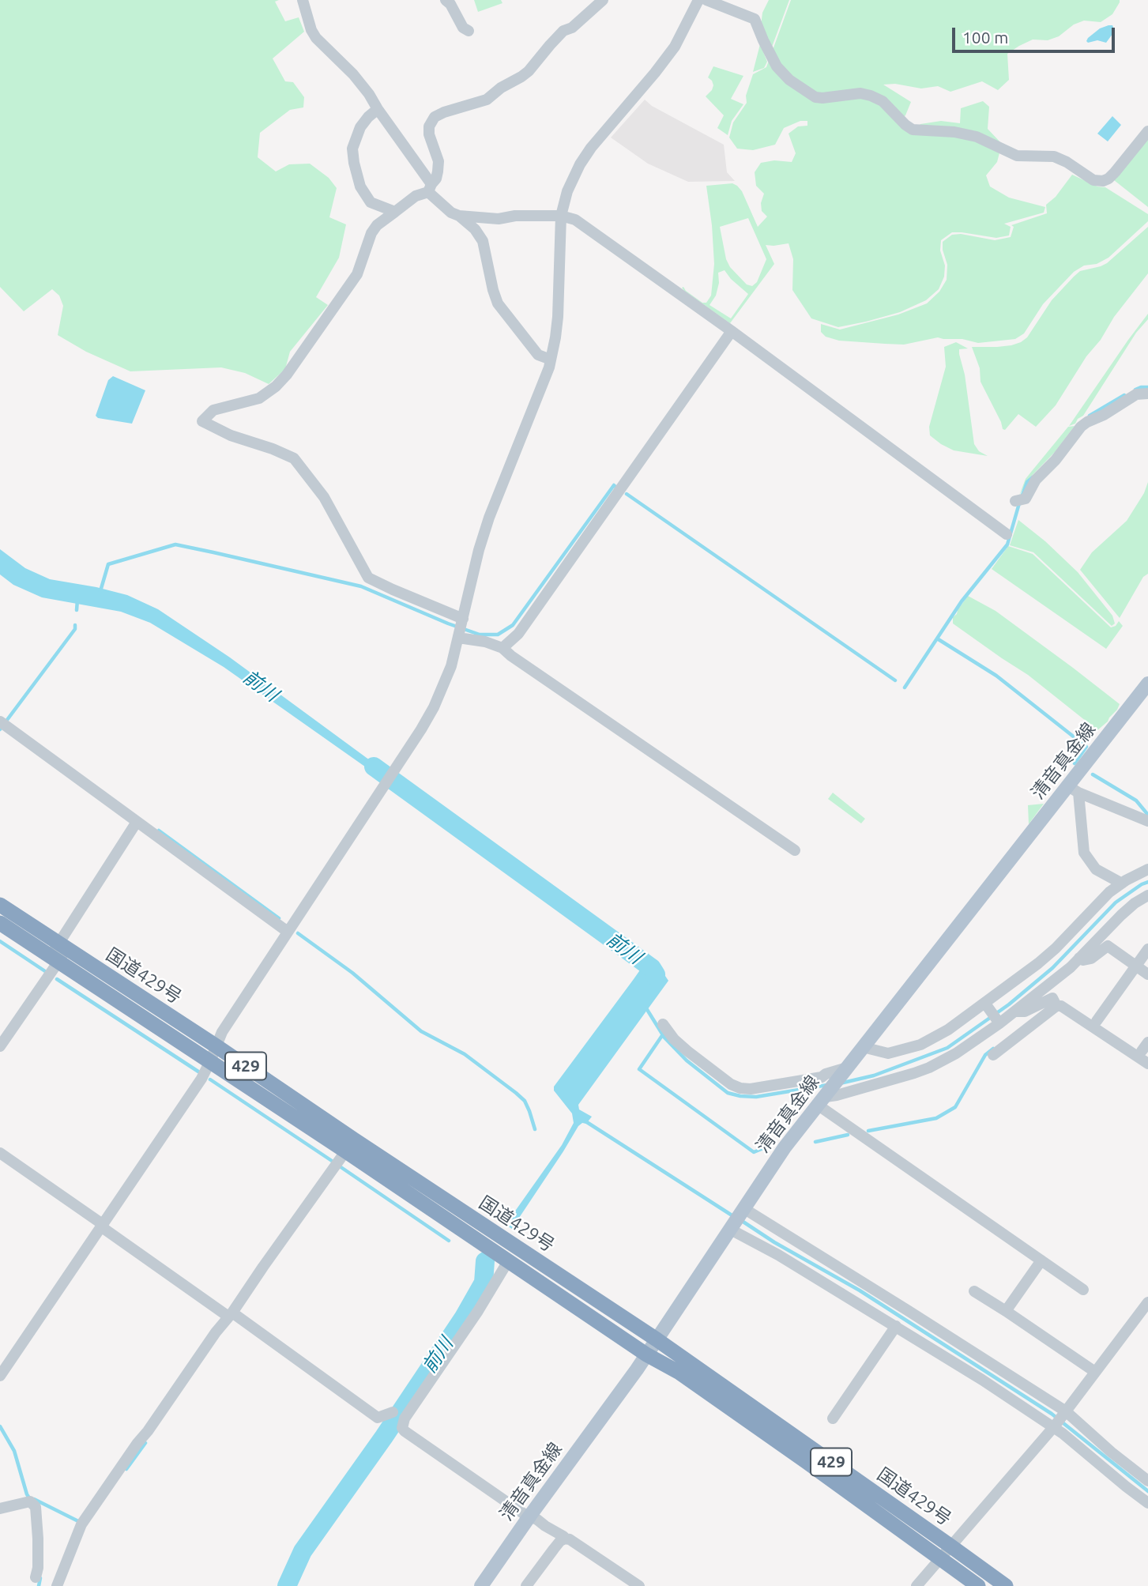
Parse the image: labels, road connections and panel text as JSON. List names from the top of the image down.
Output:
{
  "streets": {
    "highway": ["国道429号", "429"],
    "main road": ["清音真金線"]
  },
  "crossings": [
    ["清音真金線", "国道429号"]
  ],
  "water": ["前川"],
  "scale_bar": "100 m"
}
